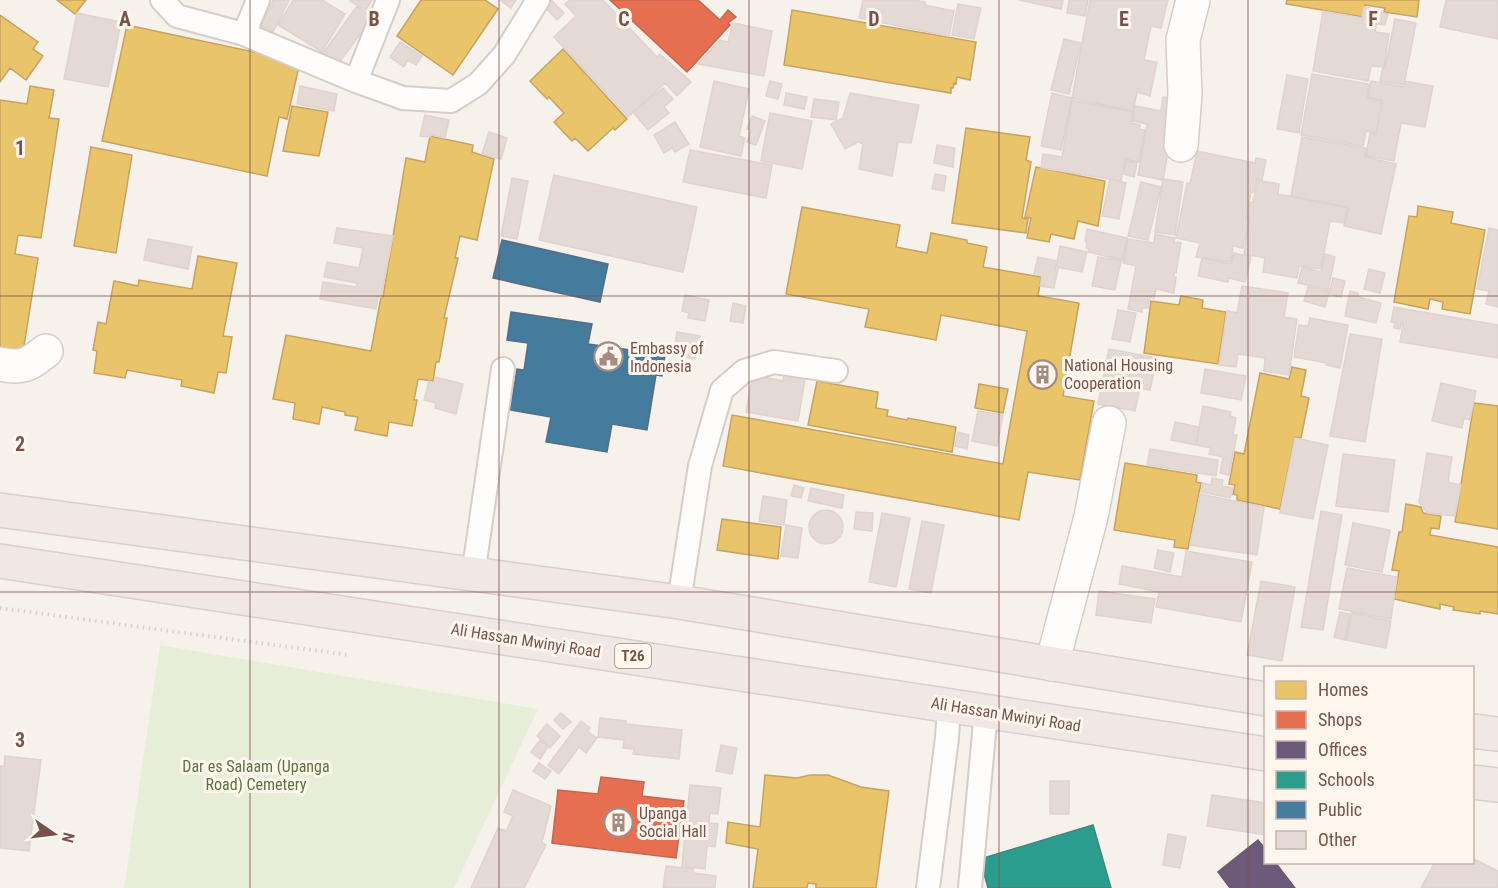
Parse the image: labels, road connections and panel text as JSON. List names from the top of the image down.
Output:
{
  "streets": {
    "highway": ["Ali Hassan Mwinyi Road", "T26"]
  },
  "parks": ["Dar es Salaam (Upanga Road) Cemetery"],
  "places": {
    "public building": ["Embassy of Indonesia"],
    "building": ["National Housing Cooperation", "Upanga Social Hall"]
  },
  "legend": [
    "Homes",
    "Shops",
    "Offices",
    "Schools",
    "Public",
    "Other"
  ],
  "north": "right",
  "grid": {
    "columns": [
      "A",
      "B",
      "C",
      "D",
      "E",
      "F"
    ],
    "rows": ["1", "2", "3"]
  }
}
